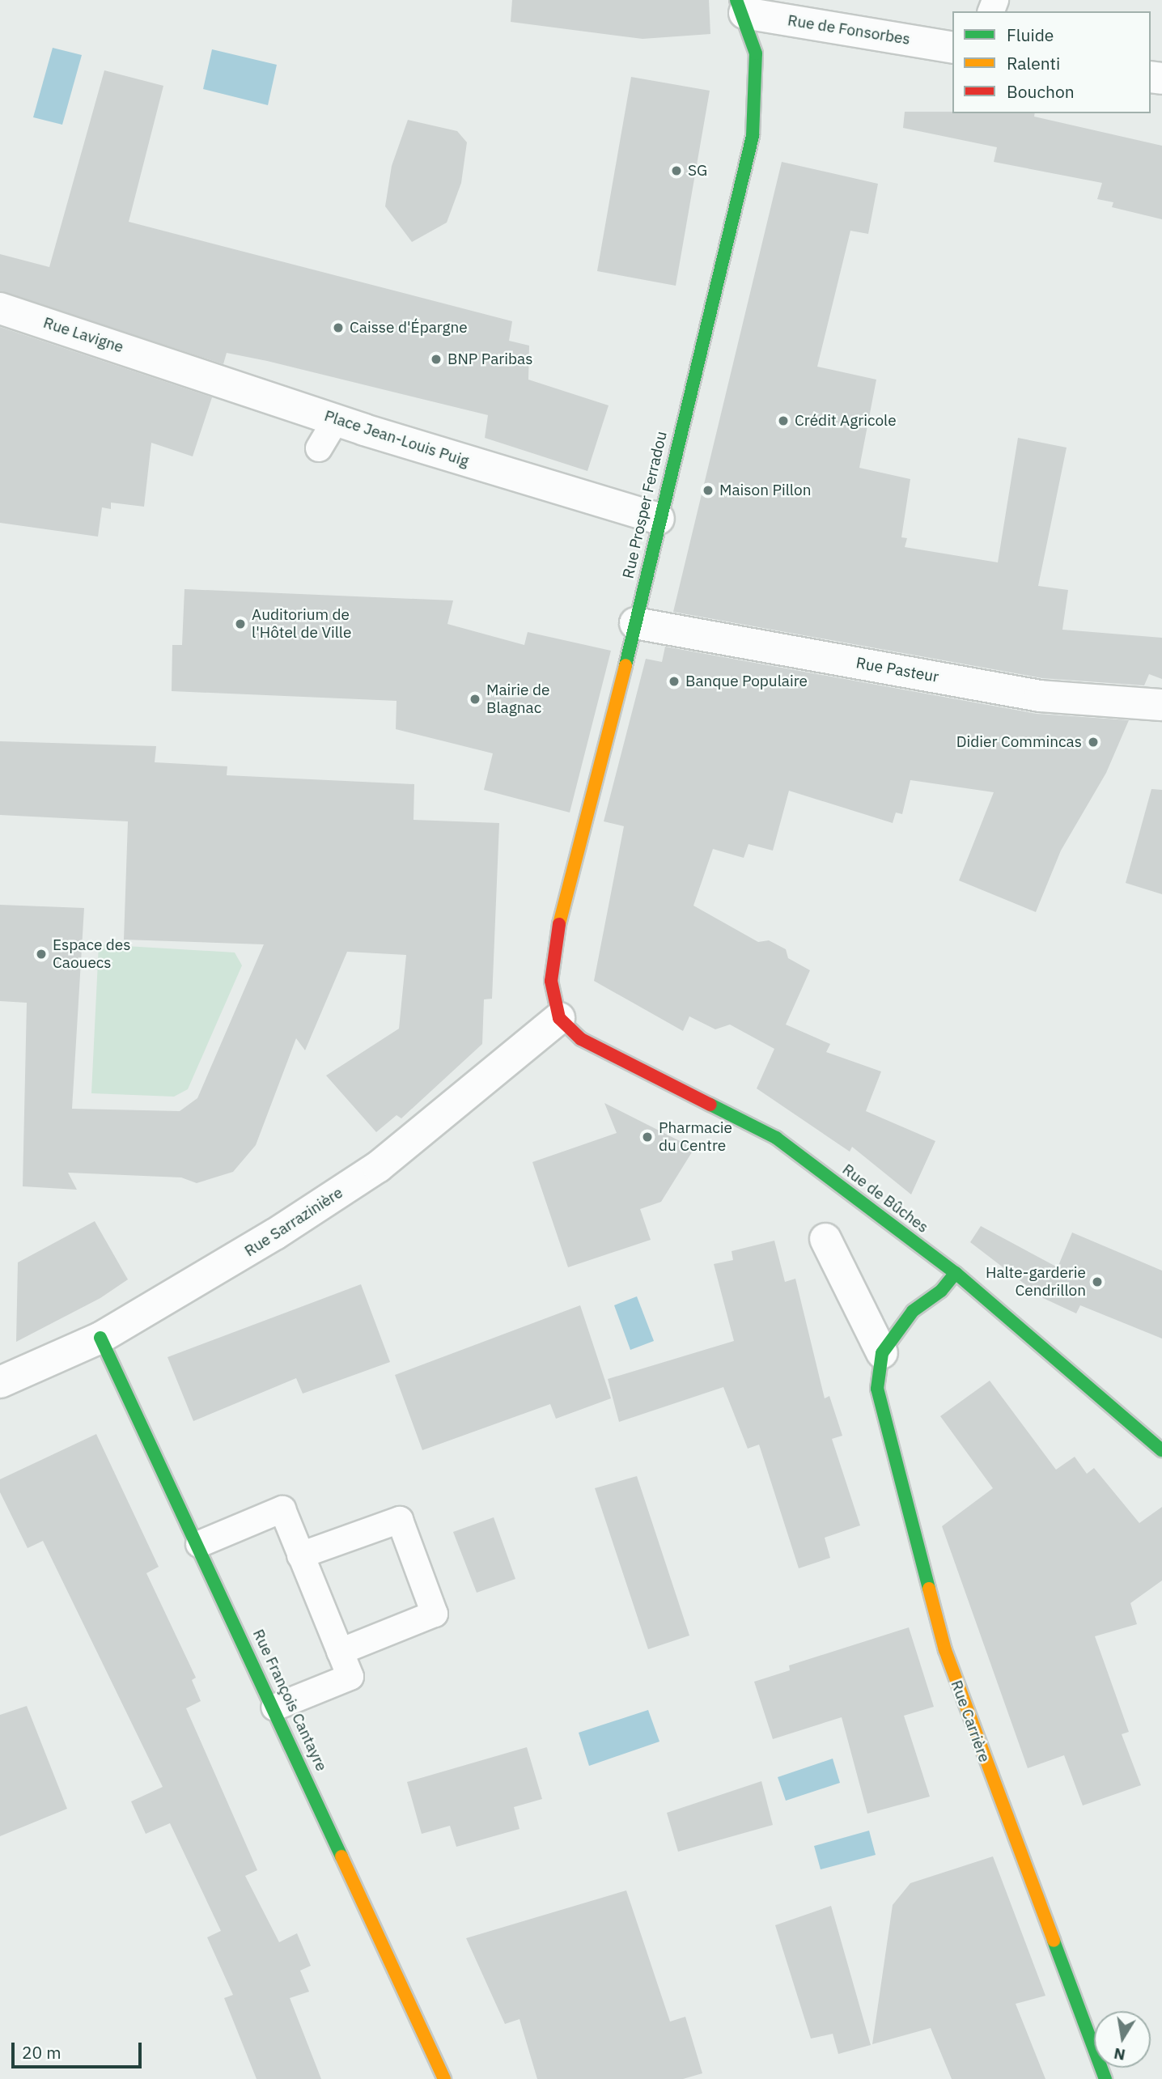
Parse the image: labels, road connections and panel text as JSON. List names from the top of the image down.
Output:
{
  "streets": {
    "main road": [
      "Rue Prosper Ferradou",
      "Rue de Bûches",
      "Rue François Cantayre",
      "Rue Carrière"
    ],
    "street": [
      "Rue de Fonsorbes",
      "Rue Lavigne",
      "Place Jean-Louis Puig",
      "Rue Pasteur",
      "Rue Sarrazinière"
    ]
  },
  "crossings": [
    ["Rue de Fonsorbes", "Rue Prosper Ferradou"],
    ["Rue Lavigne", "Place Jean-Louis Puig"],
    ["Place Jean-Louis Puig", "Rue Prosper Ferradou"],
    ["Rue Prosper Ferradou", "Rue Pasteur"],
    ["Rue Prosper Ferradou", "Rue de Bûches"],
    ["Rue Prosper Ferradou", "Rue Sarrazinière"],
    ["Rue de Bûches", "Rue Sarrazinière"],
    ["Rue de Bûches", "Rue Carrière"],
    ["Rue Sarrazinière", "Rue François Cantayre"]
  ],
  "places": [
    "SG",
    "Caisse d'Épargne",
    "BNP Paribas",
    "Crédit Agricole",
    "Maison Pillon",
    "Auditorium de l'Hôtel de Ville",
    "Banque Populaire",
    "Mairie de Blagnac",
    "Didier Commincas",
    "Espace des Caouecs",
    "Pharmacie du Centre",
    "Halte-garderie Cendrillon"
  ],
  "legend": ["Fluide", "Ralenti", "Bouchon"],
  "scale_bar": "20 m",
  "north": "bottom"
}
